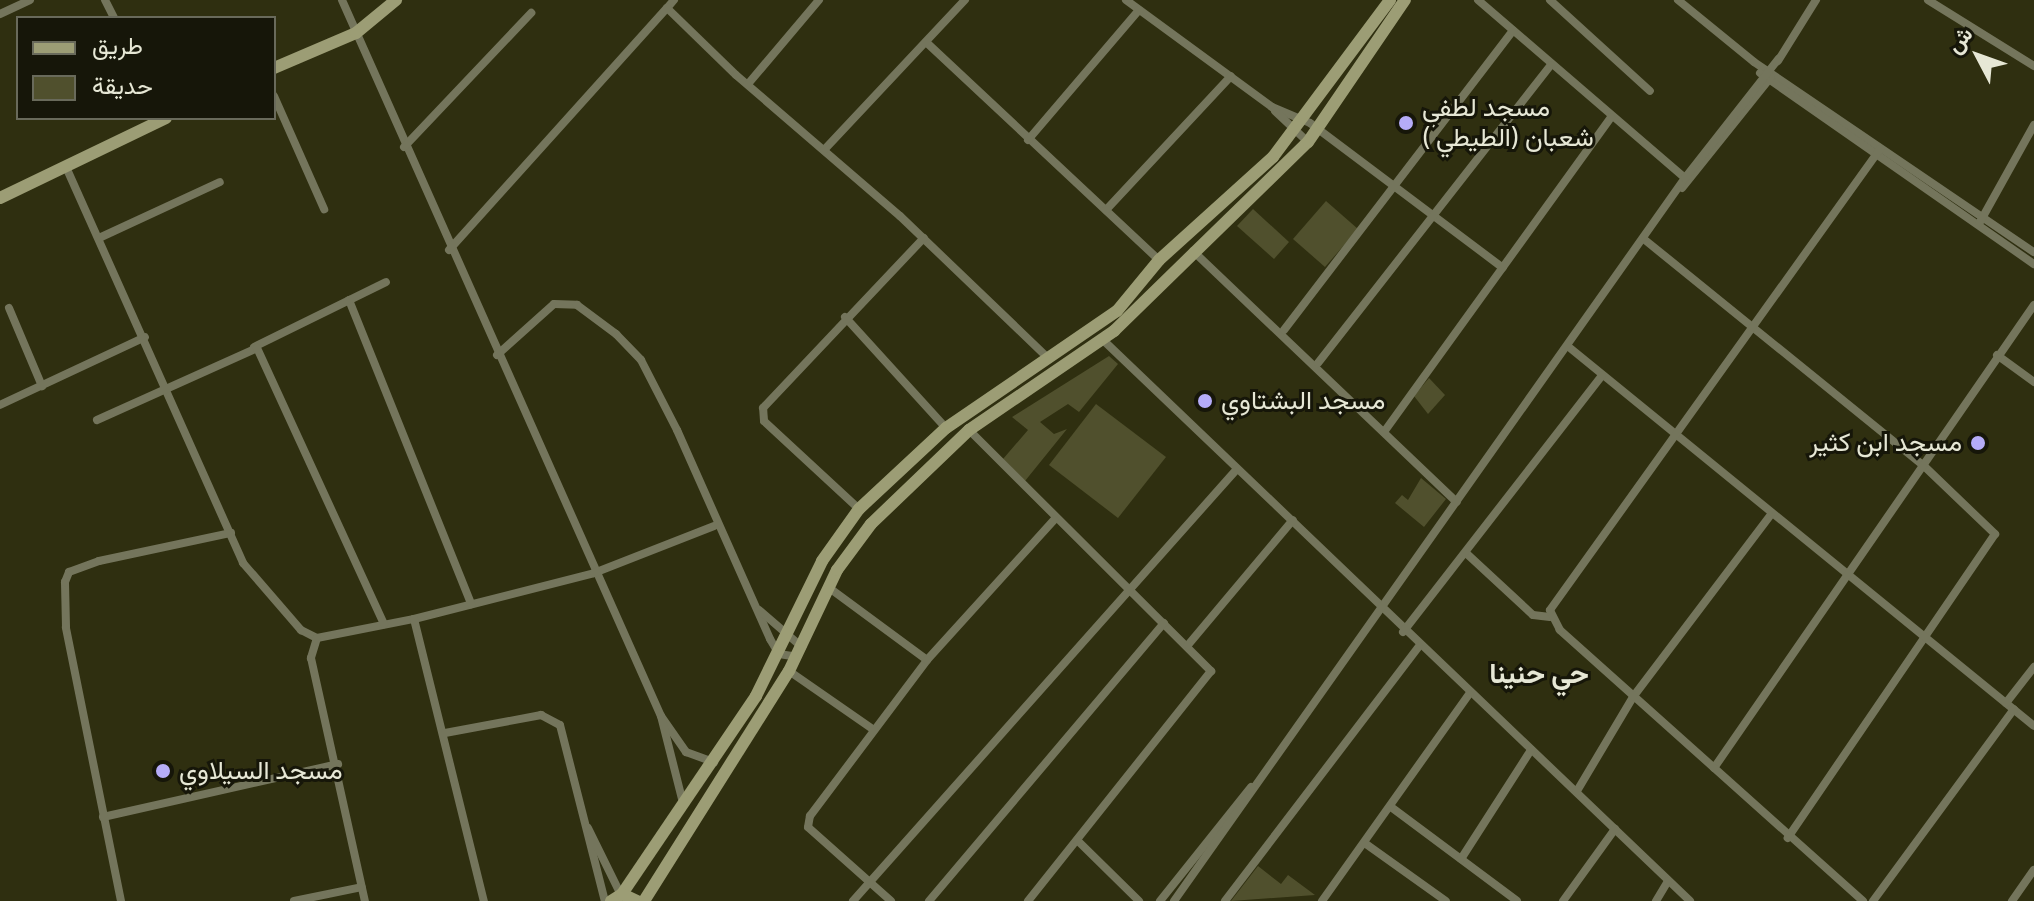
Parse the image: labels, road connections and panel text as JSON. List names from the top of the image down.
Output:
{
  "districts": ["حي حنينا"],
  "places": [
    "مسجد لطفي شعبان (الطيطي )",
    "مسجد البشتاوي",
    "مسجد ابن كثير",
    "مسجد السيلاوي"
  ],
  "legend": ["طريق", "حديقة"],
  "north": "top left"
}
